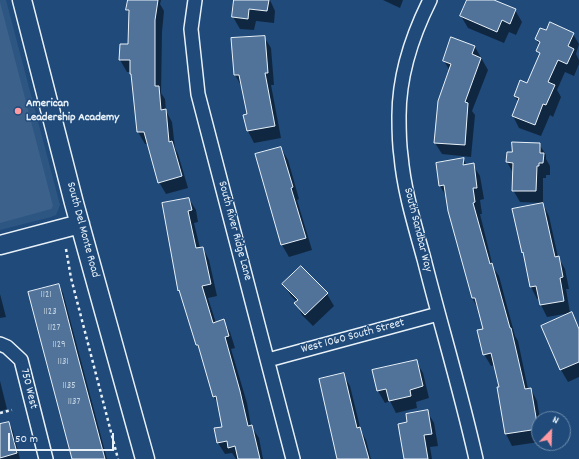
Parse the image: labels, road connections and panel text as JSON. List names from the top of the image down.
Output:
{
  "streets": {
    "street": [
      "South Del Monte Road",
      "South Sandbar Way",
      "South River Ridge Lane",
      "West 1060 South Street",
      "750 West"
    ]
  },
  "crossings": [
    ["South Sandbar Way", "West 1060 South Street"],
    ["South River Ridge Lane", "West 1060 South Street"]
  ],
  "places": ["American Leadership Academy"],
  "house_numbers": [
    "1121",
    "1123",
    "1127",
    "1129",
    "1131",
    "1135",
    "1137"
  ],
  "scale_bar": "50 m",
  "north": "top right"
}
